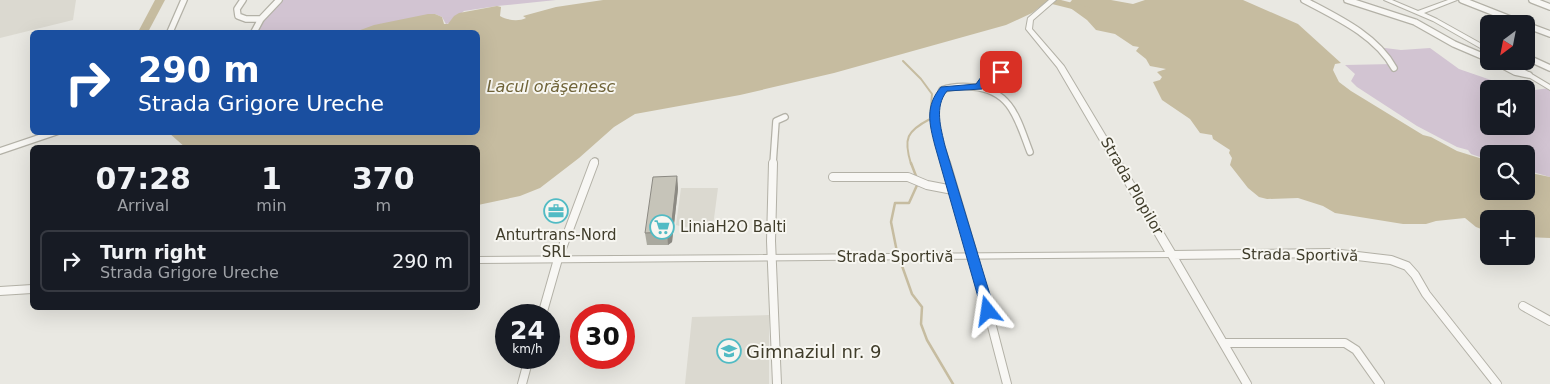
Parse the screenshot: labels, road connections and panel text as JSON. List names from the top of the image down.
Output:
{
  "streets": {
    "street": ["Strada Plopilor", "Strada Sportivă"]
  },
  "crossings": [
    ["Strada Plopilor", "Strada Sportivă"]
  ],
  "water": ["Lacul orăşenesc"],
  "places": {
    "office": ["Anturtrans-Nord SRL"],
    "supermarket": ["LiniaH2O Balti"],
    "school or university": ["Gimnaziul nr. 9"]
  },
  "north": "bottom left",
  "page": {
    "map_buttons": "+",
    "turn": ["290 m", "Strada Grigore Ureche"],
    "eta": [
      "07:28",
      "Arrival",
      "1",
      "min",
      "370",
      "m"
    ],
    "list": [
      {
        "name": "Turn right",
        "note": "Strada Grigore Ureche",
        "value": "290 m"
      }
    ],
    "speed": "24 km/h",
    "limit": "30"
  }
}
